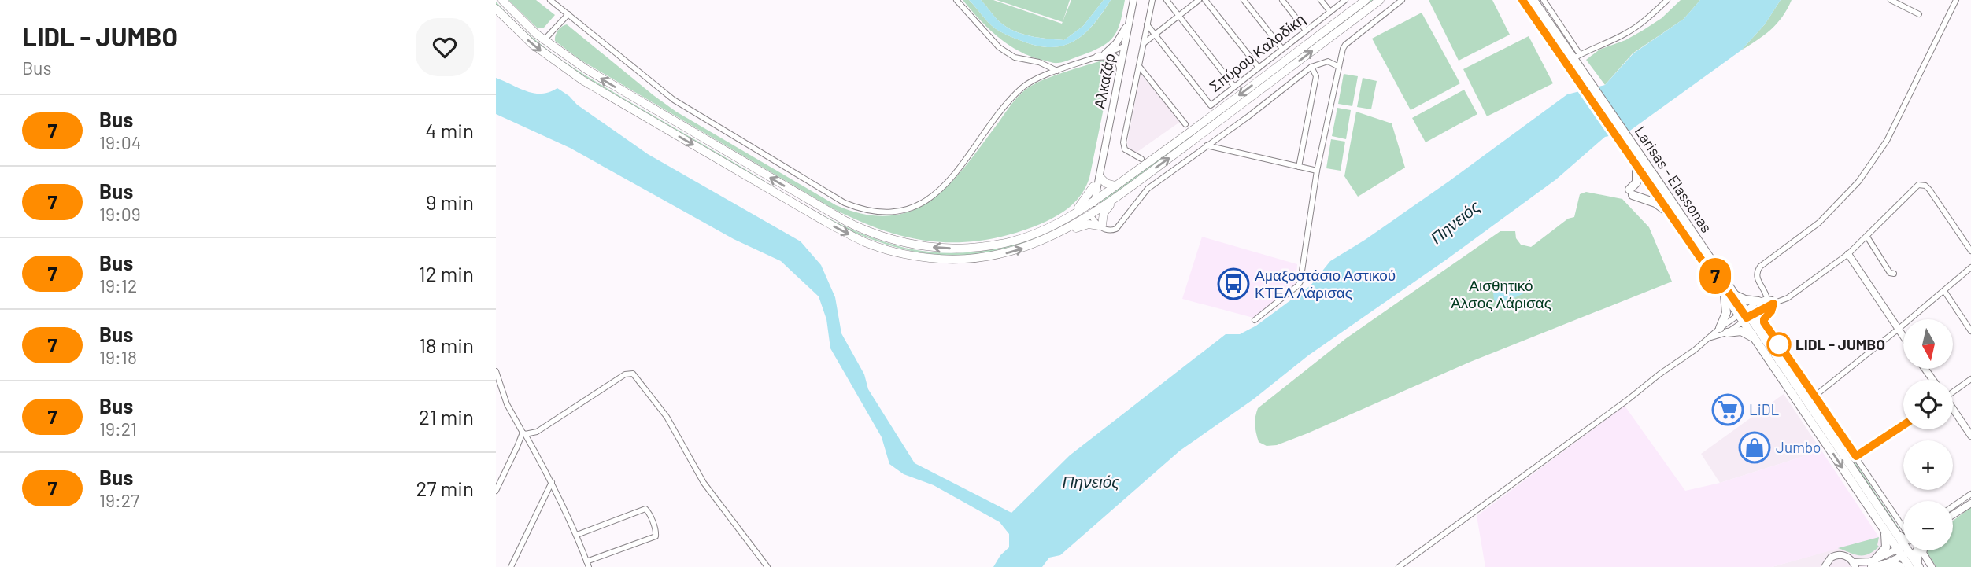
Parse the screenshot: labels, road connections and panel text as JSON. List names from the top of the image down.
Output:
{
  "streets": {
    "highway": ["Larisas - Elassonas"],
    "street": ["Σπύρου Καλοδίκη", "Αλκαζάρ"]
  },
  "water": ["Πηνειός"],
  "parks": ["Αισθητικό Άλσος Λάρισας"],
  "places": {
    "bus stop": ["Αμαξοστάσιο Αστικού ΚΤΕΛ Λάρισας"],
    "other": ["LIDL - JUMBO"],
    "supermarket": ["LiDL"],
    "shop": ["Jumbo"]
  },
  "lines": ["bus line 7"],
  "north": "bottom",
  "page": {
    "heading": ["LIDL - JUMBO", "Bus"],
    "on_map": "7",
    "list": [
      {
        "mark": "7",
        "name": "Bus",
        "note": "19:04",
        "value": "4 min"
      },
      {
        "mark": "7",
        "name": "Bus",
        "note": "19:09",
        "value": "9 min"
      },
      {
        "mark": "7",
        "name": "Bus",
        "note": "19:12",
        "value": "12 min"
      },
      {
        "mark": "7",
        "name": "Bus",
        "note": "19:18",
        "value": "18 min"
      },
      {
        "mark": "7",
        "name": "Bus",
        "note": "19:21",
        "value": "21 min"
      },
      {
        "mark": "7",
        "name": "Bus",
        "note": "19:27",
        "value": "27 min"
      }
    ],
    "map_buttons": ["+", "−"]
  }
}
